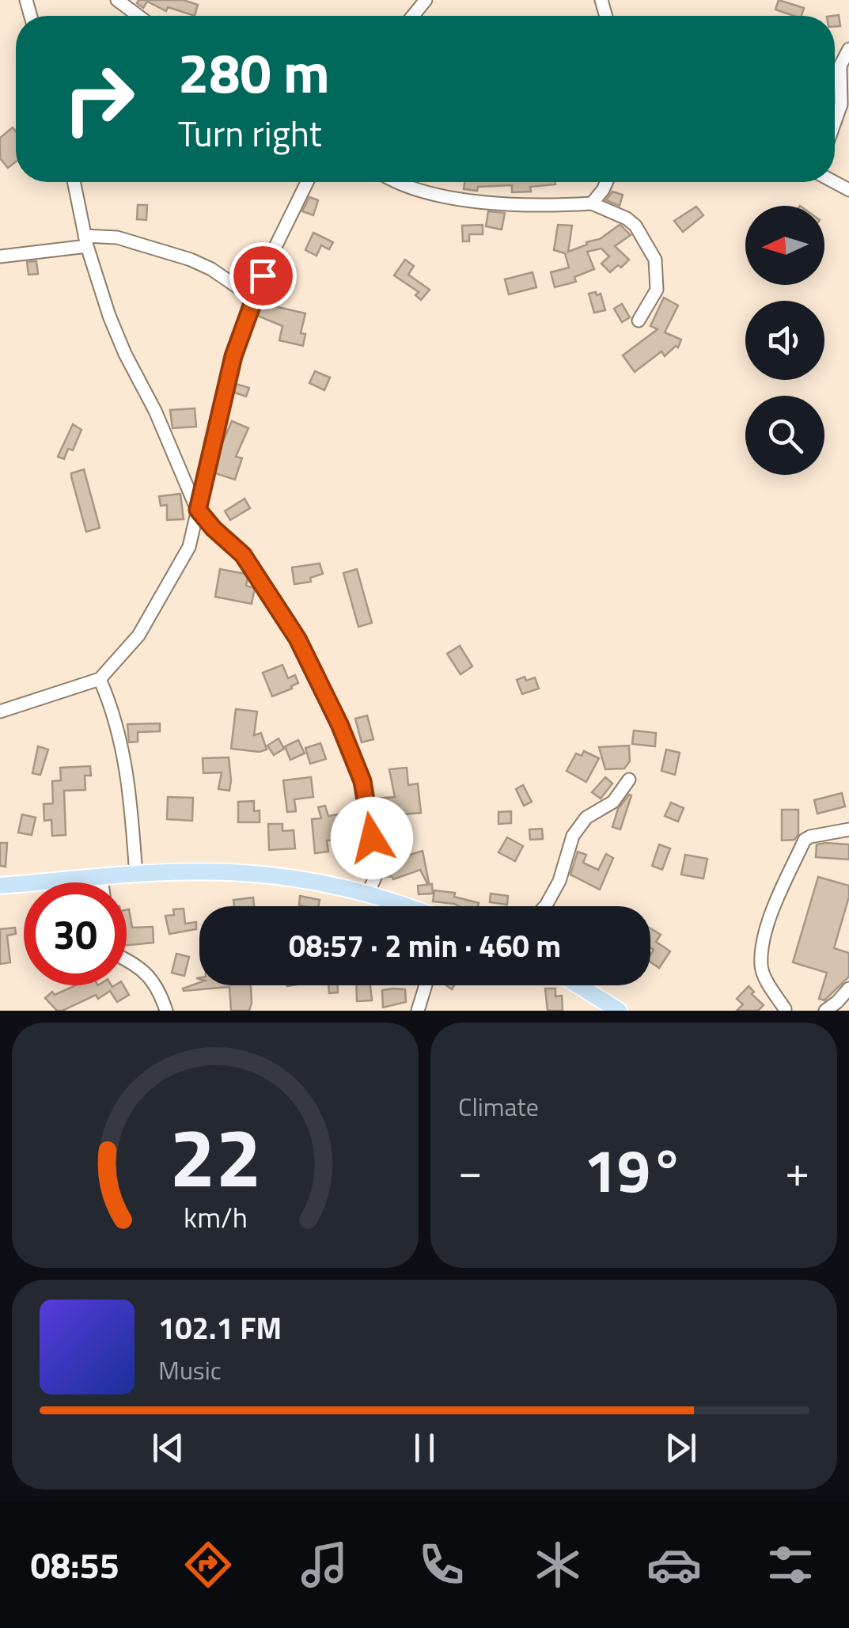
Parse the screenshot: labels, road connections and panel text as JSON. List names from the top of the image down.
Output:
{
  "north": "left",
  "page": {
    "turn": ["280 m", "Turn right"],
    "limit": "30",
    "trip": "08:57 · 2 min · 460 m",
    "tile": "Climate",
    "heat": ["−", "19°", "+"],
    "song": ["102.1 FM", "Music"],
    "tabs": "08:55",
    "gauge": ["22", "km/h"]
  }
}
